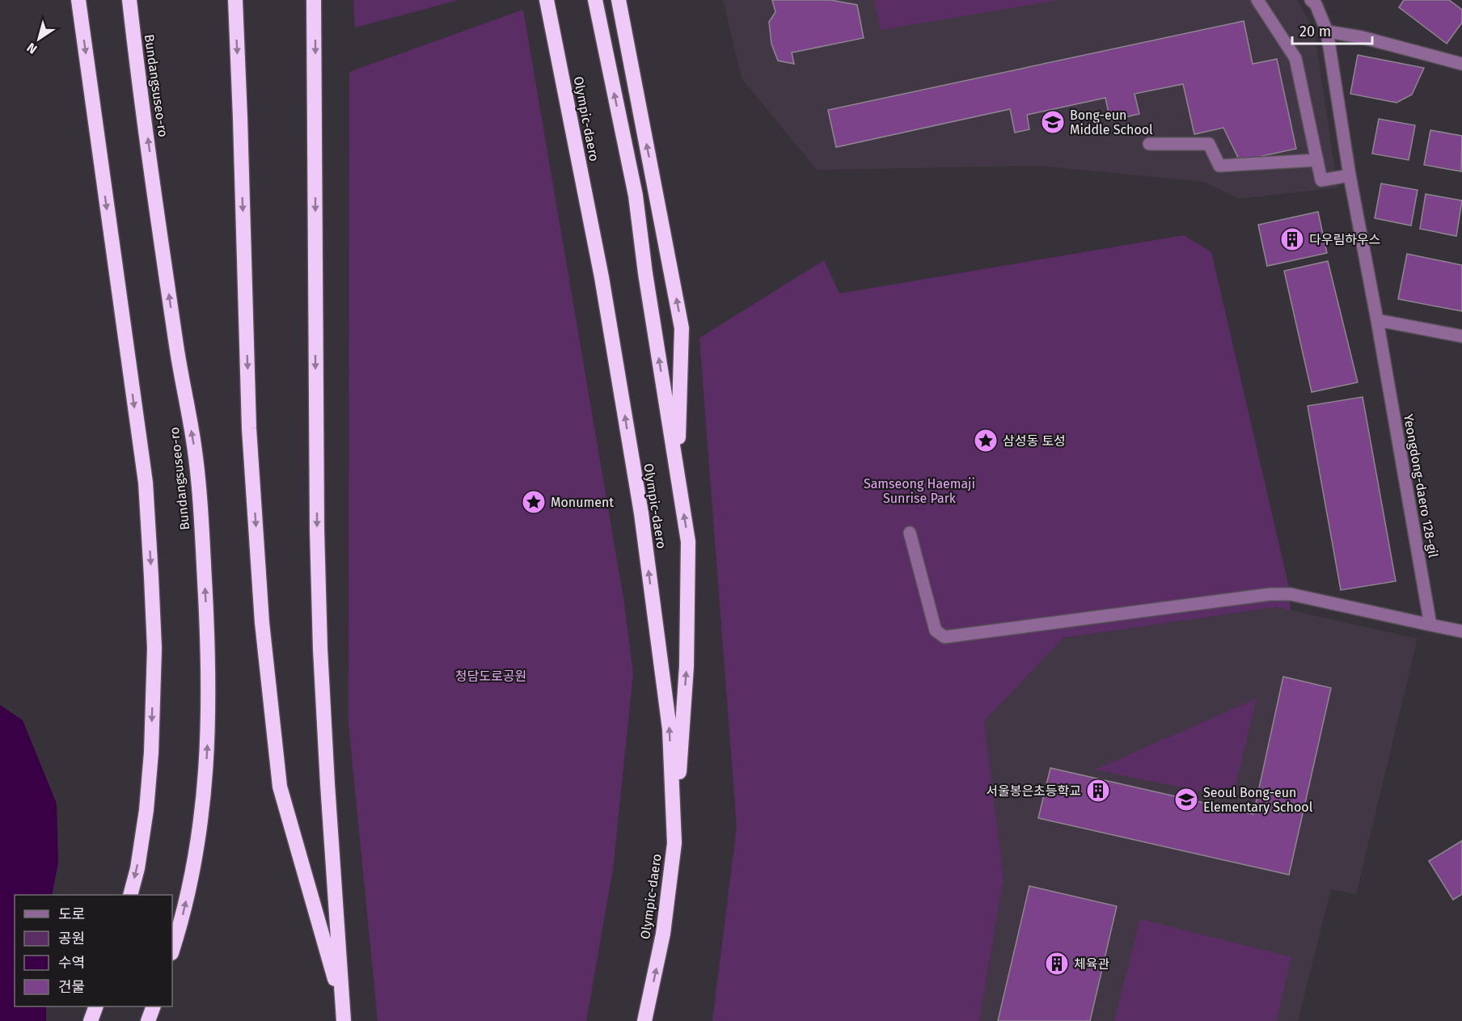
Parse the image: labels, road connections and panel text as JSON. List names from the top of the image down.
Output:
{
  "streets": {
    "highway": ["Bundangsuseo-ro", "Olympic-daero"],
    "street": ["Yeongdong-daero 128-gil"]
  },
  "parks": ["Samseong Haemaji Sunrise Park", "청담도로공원"],
  "places": {
    "school or university": ["Bong-eun Middle School", "Seoul Bong-eun Elementary School"],
    "building": ["다우림하우스", "서울봉은초등학교", "체육관"],
    "place": ["삼성동 토성", "Monument"]
  },
  "legend": [
    "도로",
    "공원",
    "수역",
    "건물"
  ],
  "scale_bar": "20 m",
  "north": "bottom left"
}
